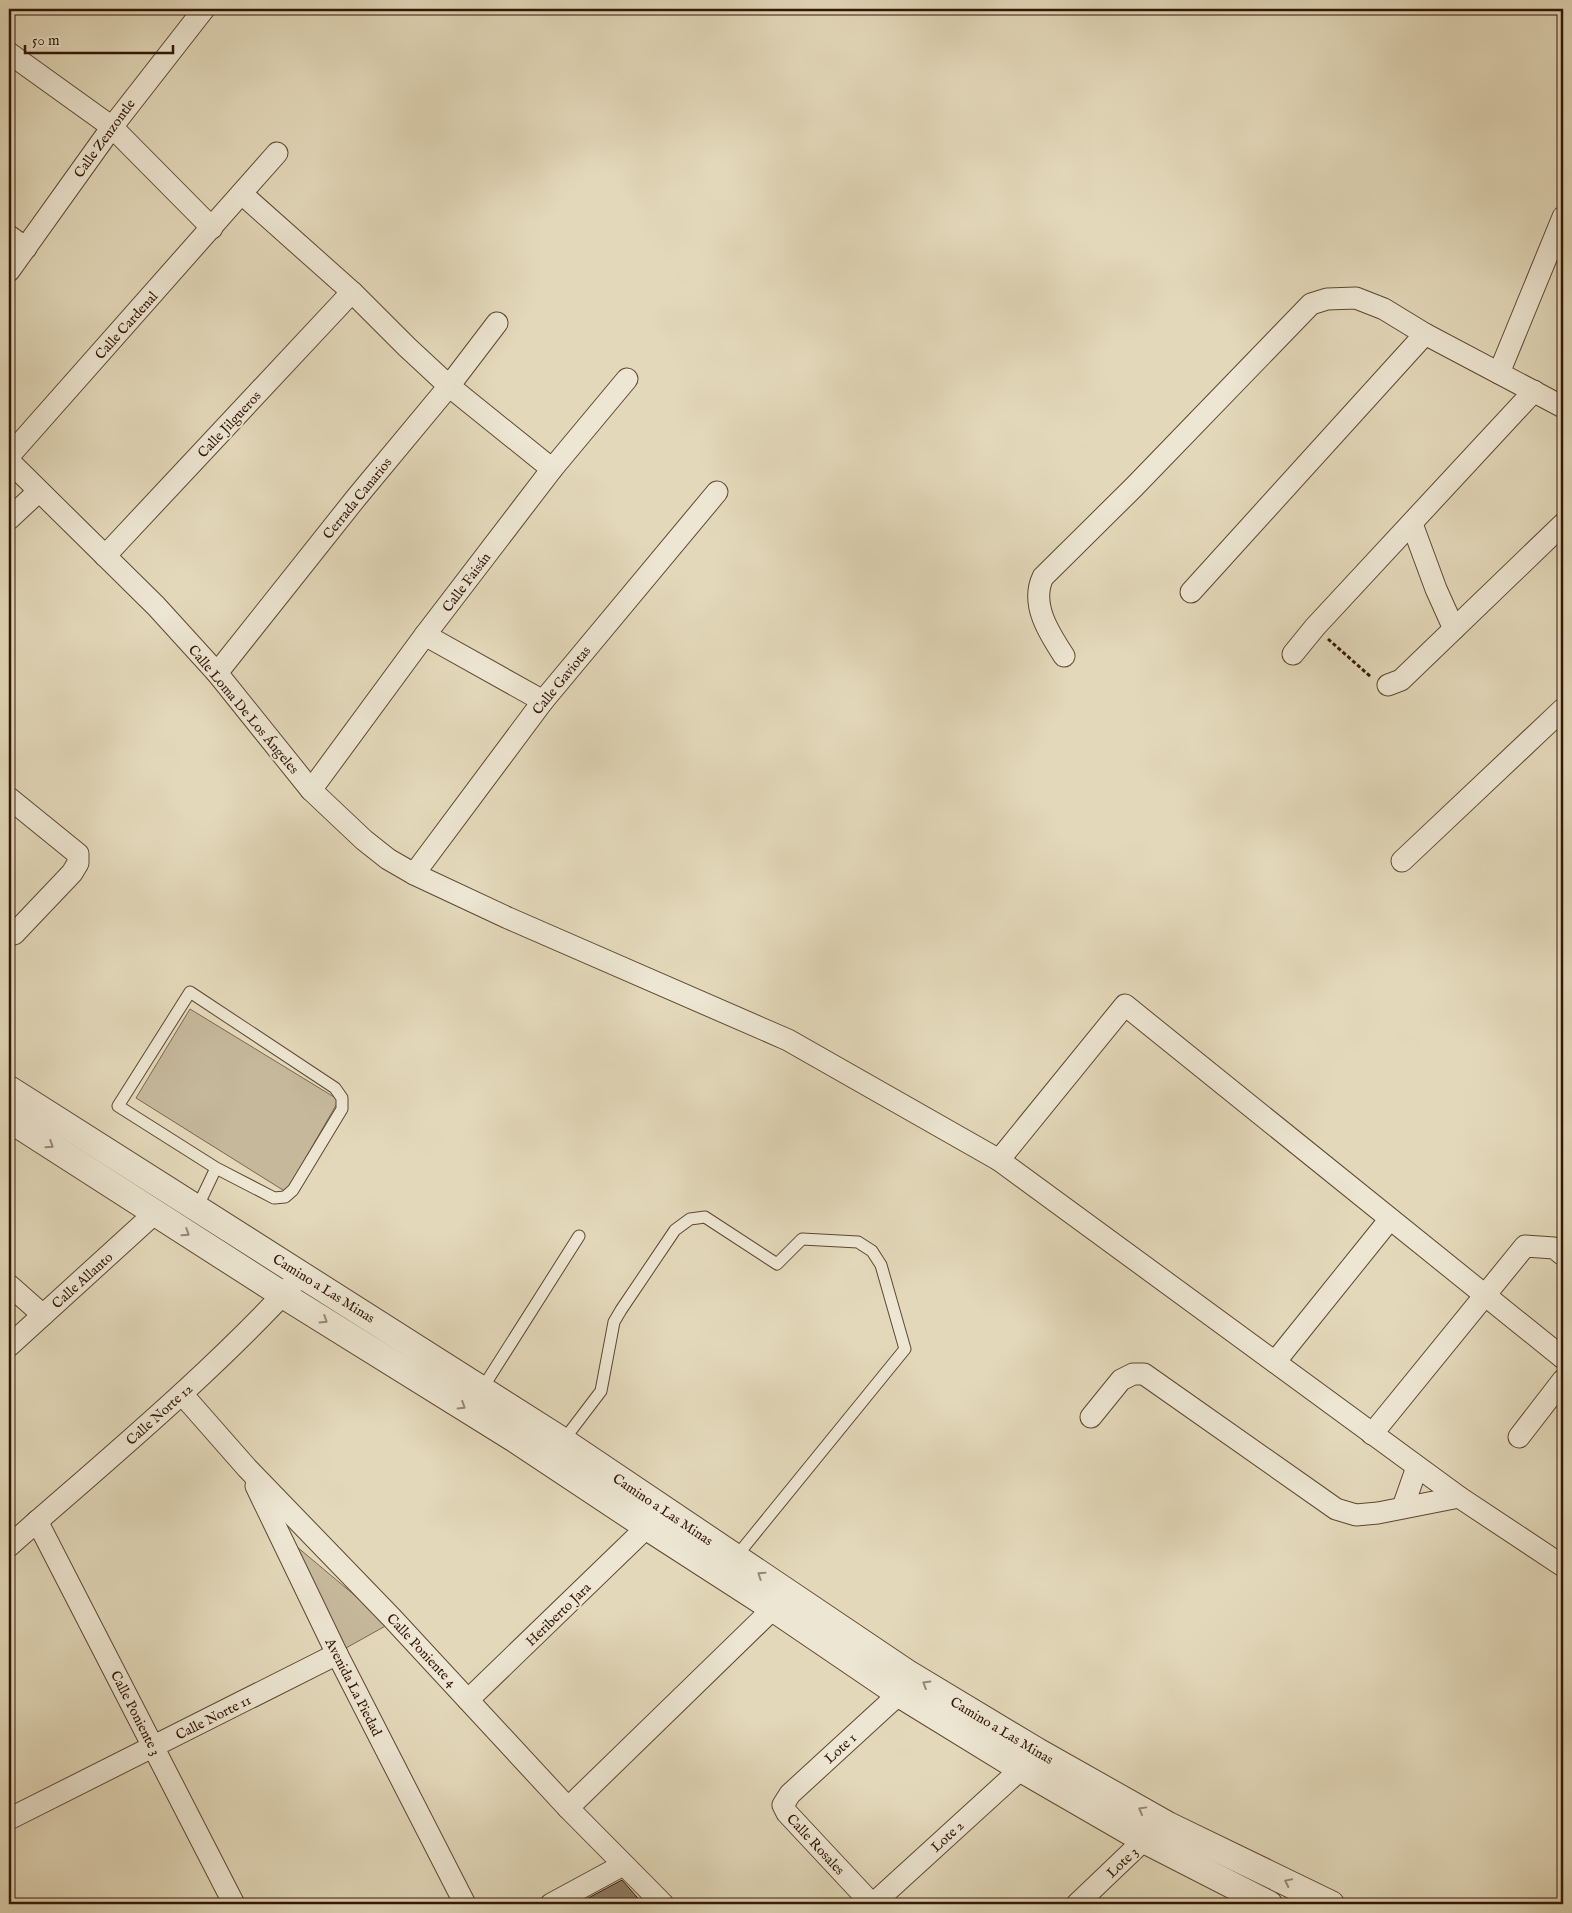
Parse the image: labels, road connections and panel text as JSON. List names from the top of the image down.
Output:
{
  "streets": {
    "street": [
      "Calle Zenzontle",
      "Calle Cardenal",
      "Calle Jilgueros",
      "Cerrada Canarios",
      "Calle Faisán",
      "Calle Gaviotas",
      "Calle Loma De Los Ángeles",
      "Calle Allanto",
      "Camino a Las Minas",
      "Calle Norte 12",
      "Heriberto Jara",
      "Calle Poniente 4",
      "Avenida La Piedad",
      "Calle Poniente 3",
      "Calle Norte 11",
      "Lote 1",
      "Lote 2",
      "Calle Rosales",
      "Lote 3"
    ]
  },
  "crossings": [
    ["Calle Jilgueros", "Calle Loma De Los Ángeles"],
    ["Cerrada Canarios", "Calle Loma De Los Ángeles"],
    ["Calle Faisán", "Calle Loma De Los Ángeles"],
    ["Calle Gaviotas", "Calle Loma De Los Ángeles"],
    ["Calle Allanto", "Camino a Las Minas"],
    ["Camino a Las Minas", "Calle Norte 12"],
    ["Camino a Las Minas", "Heriberto Jara"],
    ["Camino a Las Minas", "Lote 1"],
    ["Camino a Las Minas", "Lote 2"],
    ["Camino a Las Minas", "Lote 3"],
    ["Calle Norte 12", "Calle Poniente 4"],
    ["Calle Norte 12", "Calle Poniente 3"],
    ["Heriberto Jara", "Calle Poniente 4"],
    ["Calle Poniente 4", "Avenida La Piedad"],
    ["Avenida La Piedad", "Calle Norte 11"],
    ["Calle Poniente 3", "Calle Norte 11"],
    ["Lote 1", "Calle Rosales"],
    ["Lote 2", "Calle Rosales"]
  ],
  "scale_bar": "50 m"
}
